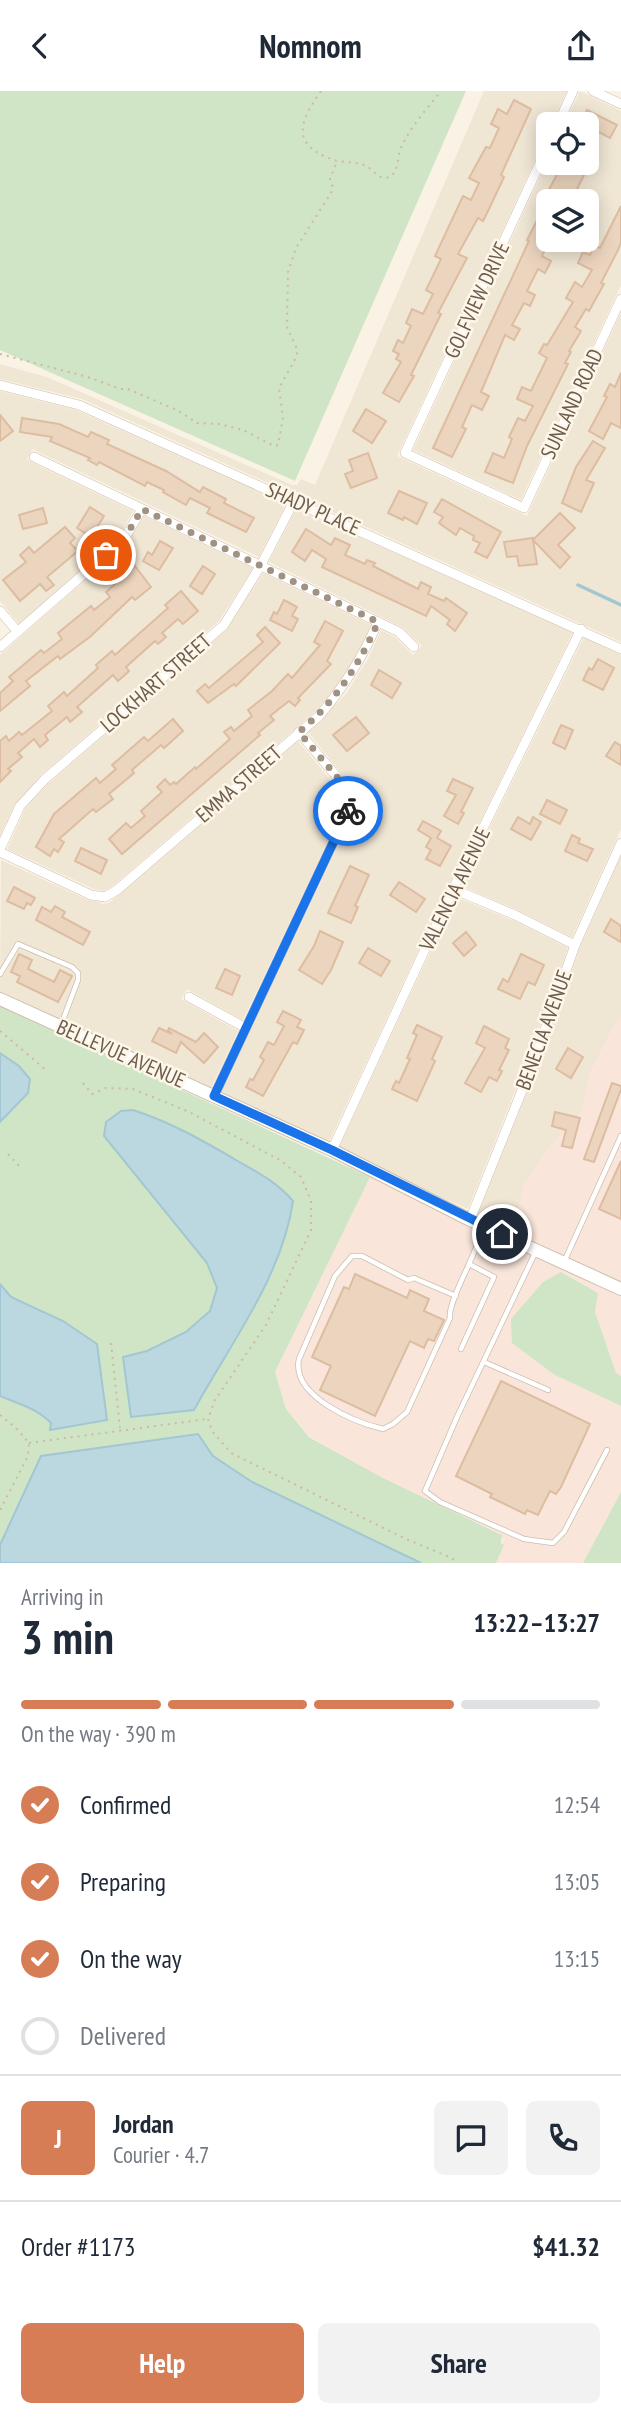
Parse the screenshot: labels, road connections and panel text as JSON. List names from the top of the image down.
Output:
{
  "streets": {
    "street": [
      "GOLFVIEW DRIVE",
      "SUNLAND ROAD",
      "SHADY PLACE",
      "LOCKHART STREET",
      "EMMA STREET",
      "VALENCIA AVENUE",
      "BENECIA AVENUE",
      "BELLEVUE AVENUE"
    ]
  },
  "crossings": [
    ["GOLFVIEW DRIVE", "SUNLAND ROAD"],
    ["SHADY PLACE", "LOCKHART STREET"],
    ["SHADY PLACE", "VALENCIA AVENUE"],
    ["LOCKHART STREET", "EMMA STREET"],
    ["VALENCIA AVENUE", "BELLEVUE AVENUE"],
    ["BENECIA AVENUE", "BELLEVUE AVENUE"]
  ],
  "page": {
    "header": "Nomnom",
    "heading": ["3 min", "Arriving in", "13:22–13:27"],
    "panel": [
      "Jordan",
      "Courier · 4.7",
      "Order #1173",
      "$41.32"
    ],
    "bar": "On the way · 390 m",
    "list": [
      ["Confirmed", "12:54"],
      ["Preparing", "13:05"],
      ["On the way", "13:15"],
      "Delivered"
    ],
    "round": "J",
    "buttons": ["Help", "Share"]
  }
}
